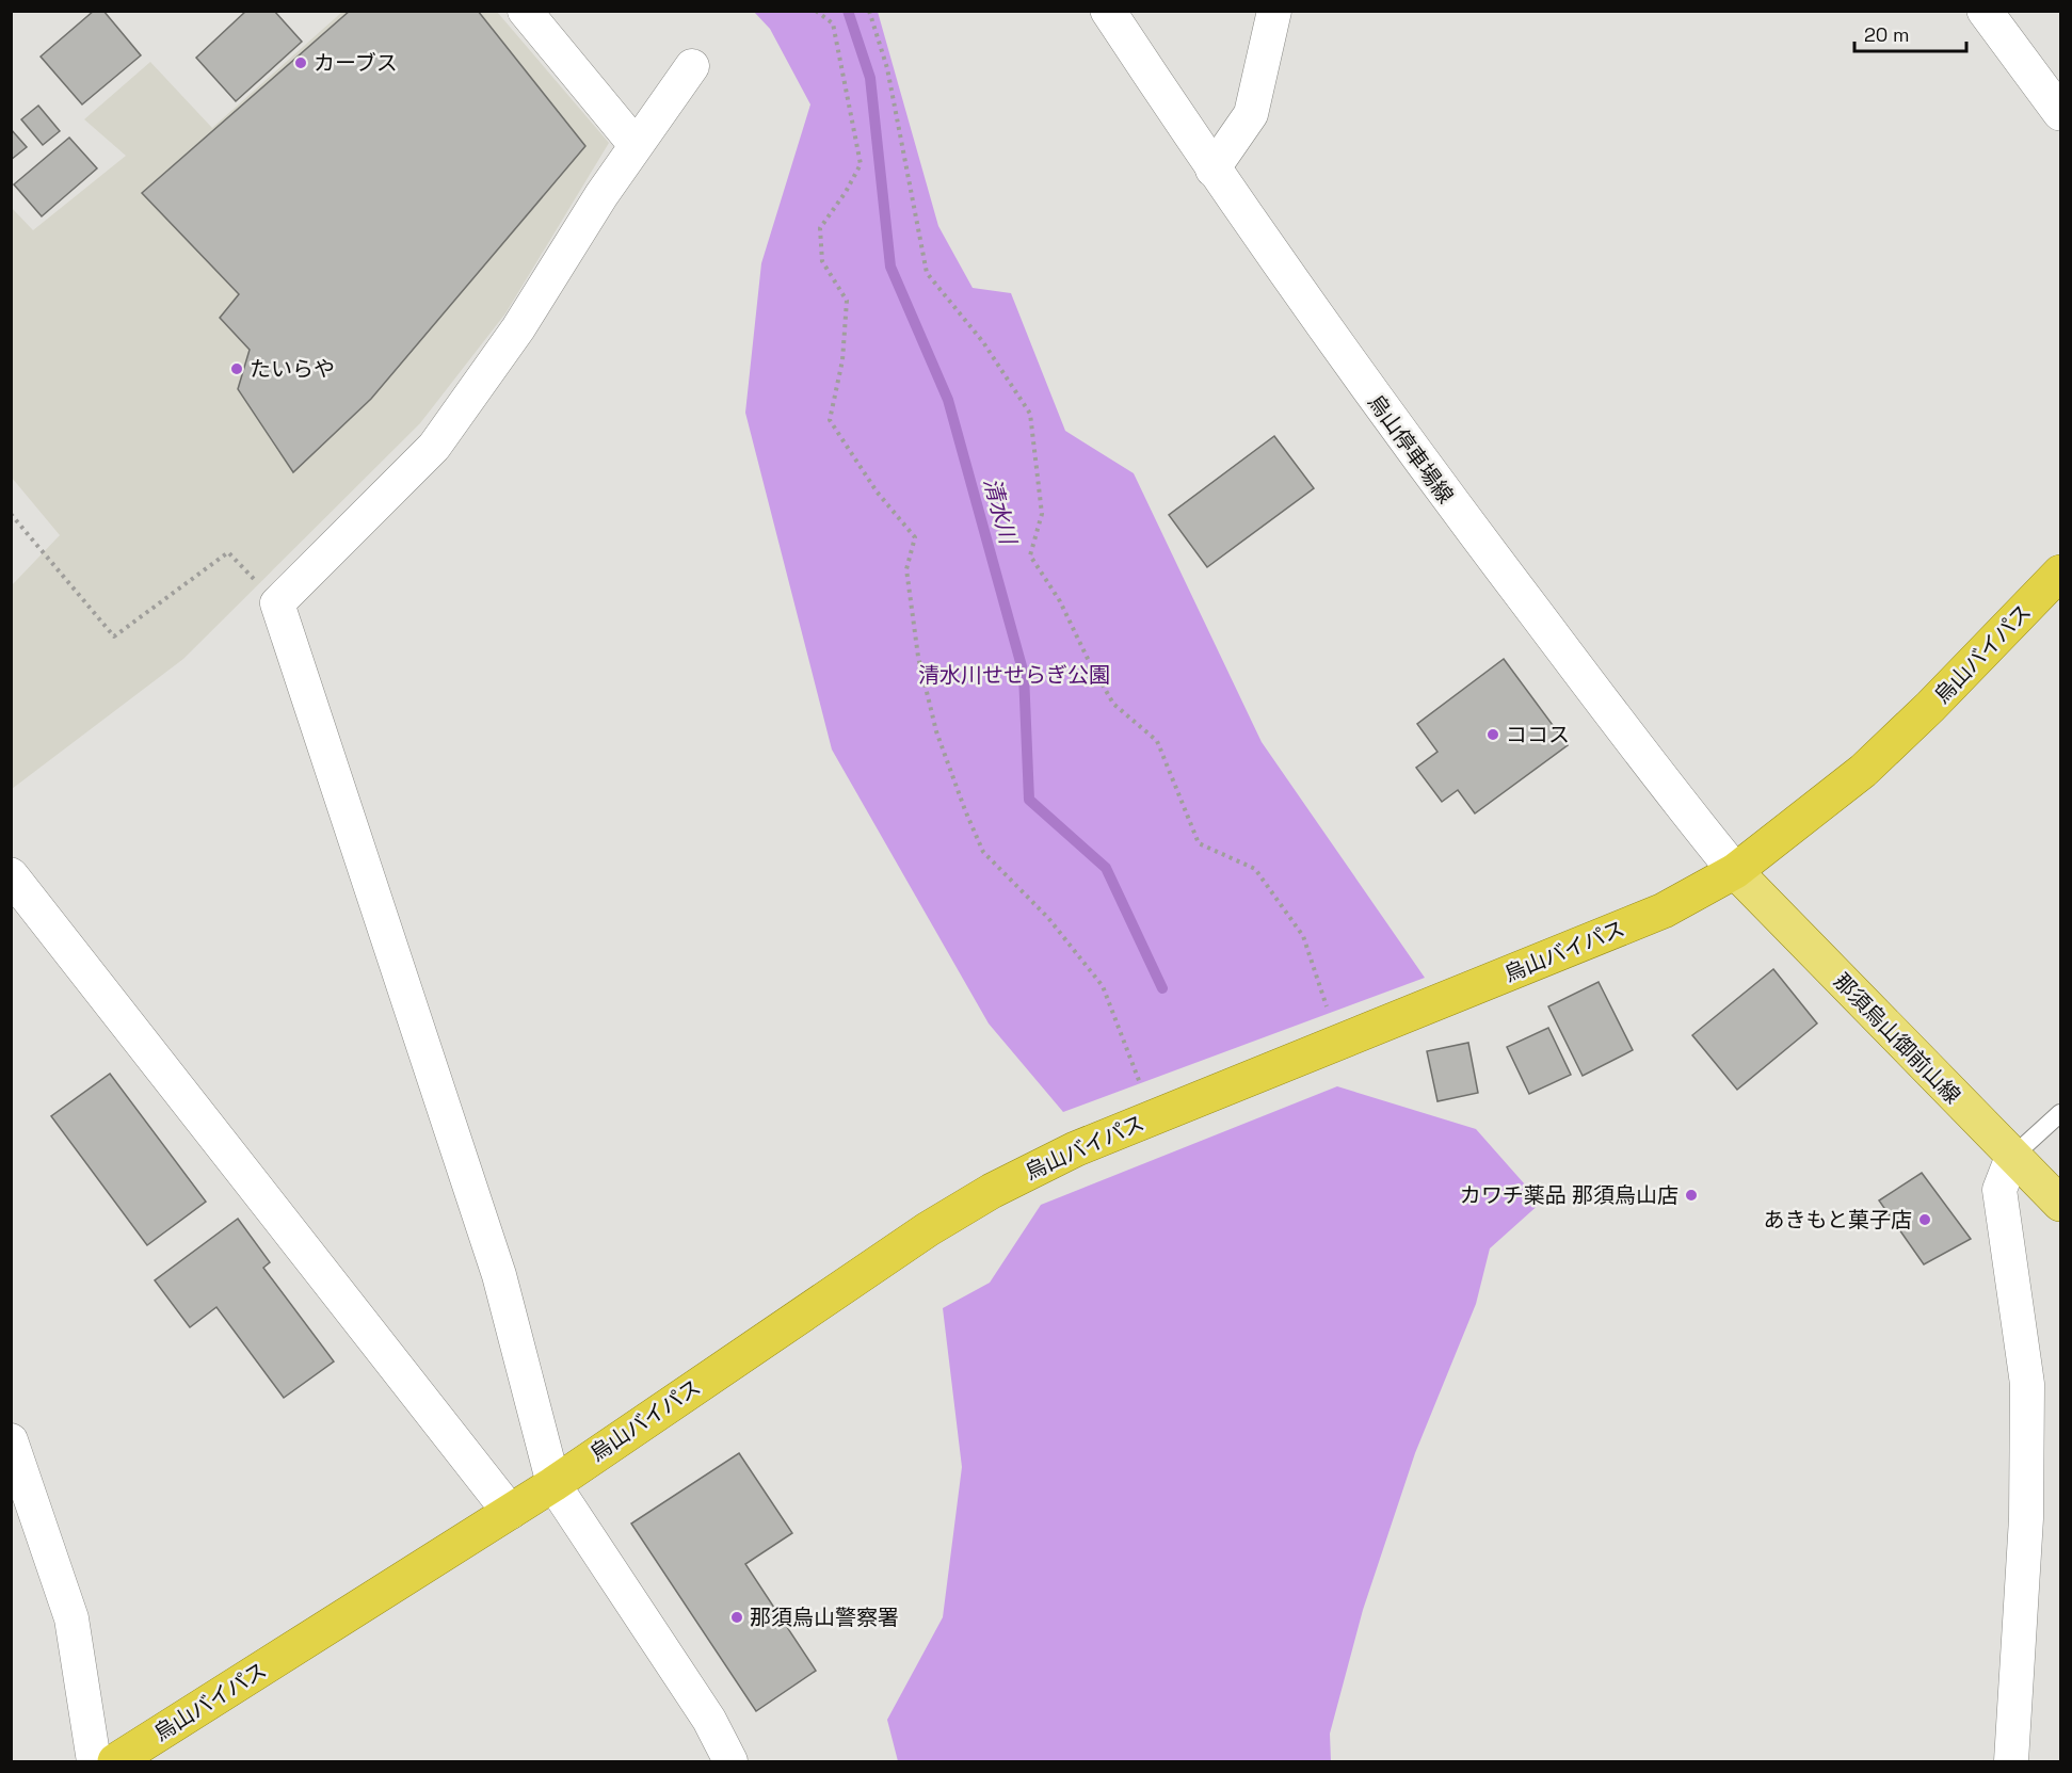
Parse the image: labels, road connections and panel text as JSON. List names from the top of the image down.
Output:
{
  "streets": {
    "highway": ["烏山バイパス"],
    "main road": ["烏山停車場線", "那須烏山御前山線"]
  },
  "crossings": [
    ["烏山停車場線", "烏山バイパス"],
    ["烏山停車場線", "那須烏山御前山線"],
    ["烏山バイパス", "那須烏山御前山線"]
  ],
  "water": ["清水川"],
  "parks": ["清水川せせらぎ公園"],
  "places": [
    "カーブス",
    "たいらや",
    "ココス",
    "カワチ薬品 那須烏山店",
    "あきもと菓子店",
    "那須烏山警察署"
  ],
  "scale_bar": "20 m"
}
